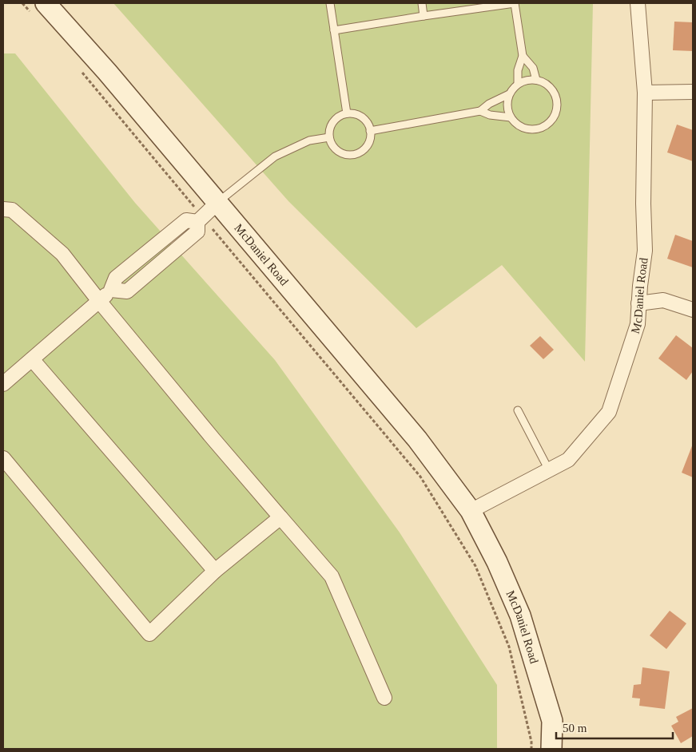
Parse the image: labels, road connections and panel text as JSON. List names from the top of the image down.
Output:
{
  "streets": {
    "main road": ["McDaniel Road"]
  },
  "scale_bar": "50 m"
}
